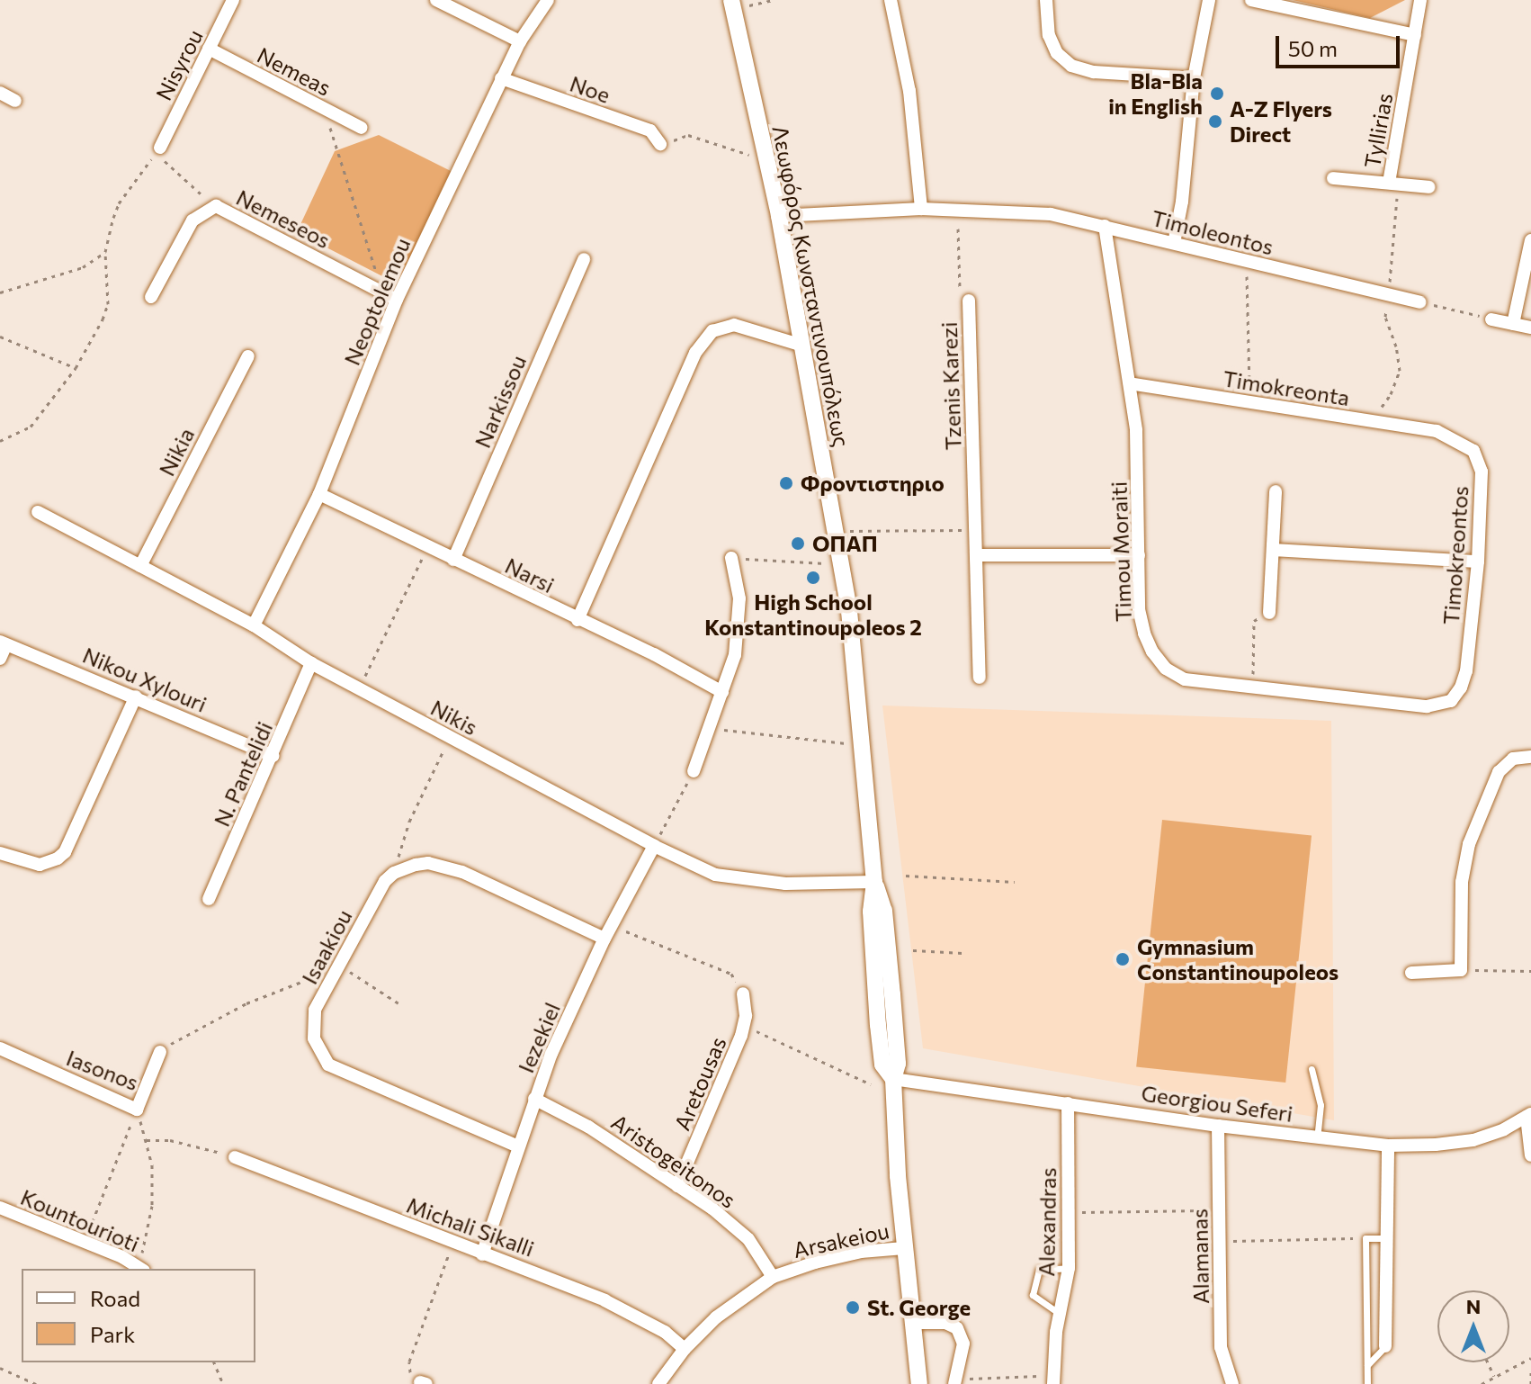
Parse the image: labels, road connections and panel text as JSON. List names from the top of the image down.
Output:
{
  "streets": {
    "street": [
      "Nisyrou",
      "Nemeas",
      "Noe",
      "Tyllirias",
      "Nemeseos",
      "Timoleontos",
      "Λεωφόρος Κωνσταντινουπόλεως",
      "Neoptolemou",
      "Tzenis Karezi",
      "Timokreonta",
      "Narkissou",
      "Nikia",
      "Timou Moraiti",
      "Timokreontos",
      "Narsi",
      "Nikou Xylouri",
      "Nikis",
      "N. Pantelidi",
      "Isaakiou",
      "Iezekiel",
      "Iasonos",
      "Aretousas",
      "Georgiou Seferi",
      "Aristogeitonos",
      "Kountourioti",
      "Alexandras",
      "Michali Sikalli",
      "Arsakeiou",
      "Alamanas"
    ]
  },
  "crossings": [
    ["Nisyrou", "Nemeas"],
    ["Noe", "Neoptolemou"],
    ["Nemeseos", "Neoptolemou"],
    ["Timoleontos", "Λεωφόρος Κωνσταντινουπόλεως"],
    ["Timoleontos", "Timou Moraiti"],
    ["Λεωφόρος Κωνσταντινουπόλεως", "Nikis"],
    ["Λεωφόρος Κωνσταντινουπόλεως", "Georgiou Seferi"],
    ["Λεωφόρος Κωνσταντινουπόλεως", "Arsakeiou"],
    ["Neoptolemou", "Narsi"],
    ["Neoptolemou", "Nikis"],
    ["Timokreonta", "Timou Moraiti"],
    ["Timokreonta", "Timokreontos"],
    ["Narkissou", "Narsi"],
    ["Nikia", "Nikis"],
    ["Timou Moraiti", "Timokreontos"],
    ["Nikou Xylouri", "N. Pantelidi"],
    ["Nikis", "N. Pantelidi"],
    ["Nikis", "Iezekiel"],
    ["Isaakiou", "Iezekiel"],
    ["Iezekiel", "Aristogeitonos"],
    ["Iezekiel", "Michali Sikalli"],
    ["Aretousas", "Aristogeitonos"],
    ["Georgiou Seferi", "Alexandras"],
    ["Georgiou Seferi", "Alamanas"],
    ["Aristogeitonos", "Arsakeiou"],
    ["Michali Sikalli", "Arsakeiou"]
  ],
  "places": [
    "Bla-Bla in English",
    "A-Z Flyers Direct",
    "Φροντιστηριο",
    "ΟΠΑΠ",
    "High School Konstantinoupoleos 2",
    "Gymnasium Constantinoupoleos",
    "St. George"
  ],
  "legend": ["Road", "Park"],
  "scale_bar": "50 m",
  "north": "top"
}
